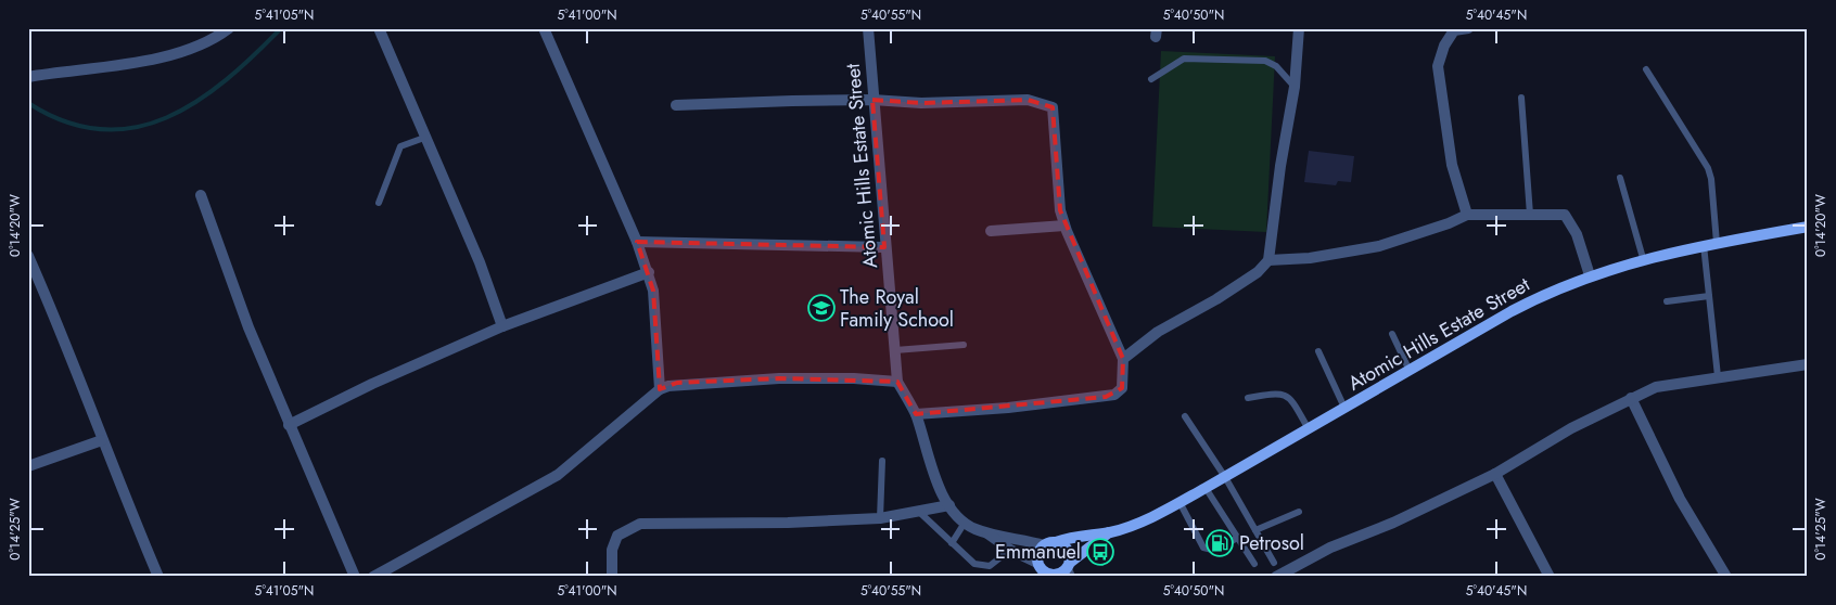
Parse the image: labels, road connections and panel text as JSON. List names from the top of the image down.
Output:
{
  "streets": {
    "main road": ["Atomic Hills Estate Street"]
  },
  "places": {
    "school or university": ["The Royal Family School"],
    "fuel station": ["Petrosol"],
    "bus stop": ["Emmanuel"]
  },
  "coordinates": [
    "5°41'05\"N",
    "5°41'00\"N",
    "5°40'55\"N",
    "5°40'50\"N",
    "5°40'45\"N",
    "0°14'20\"W",
    "0°14'25\"W"
  ]
}
